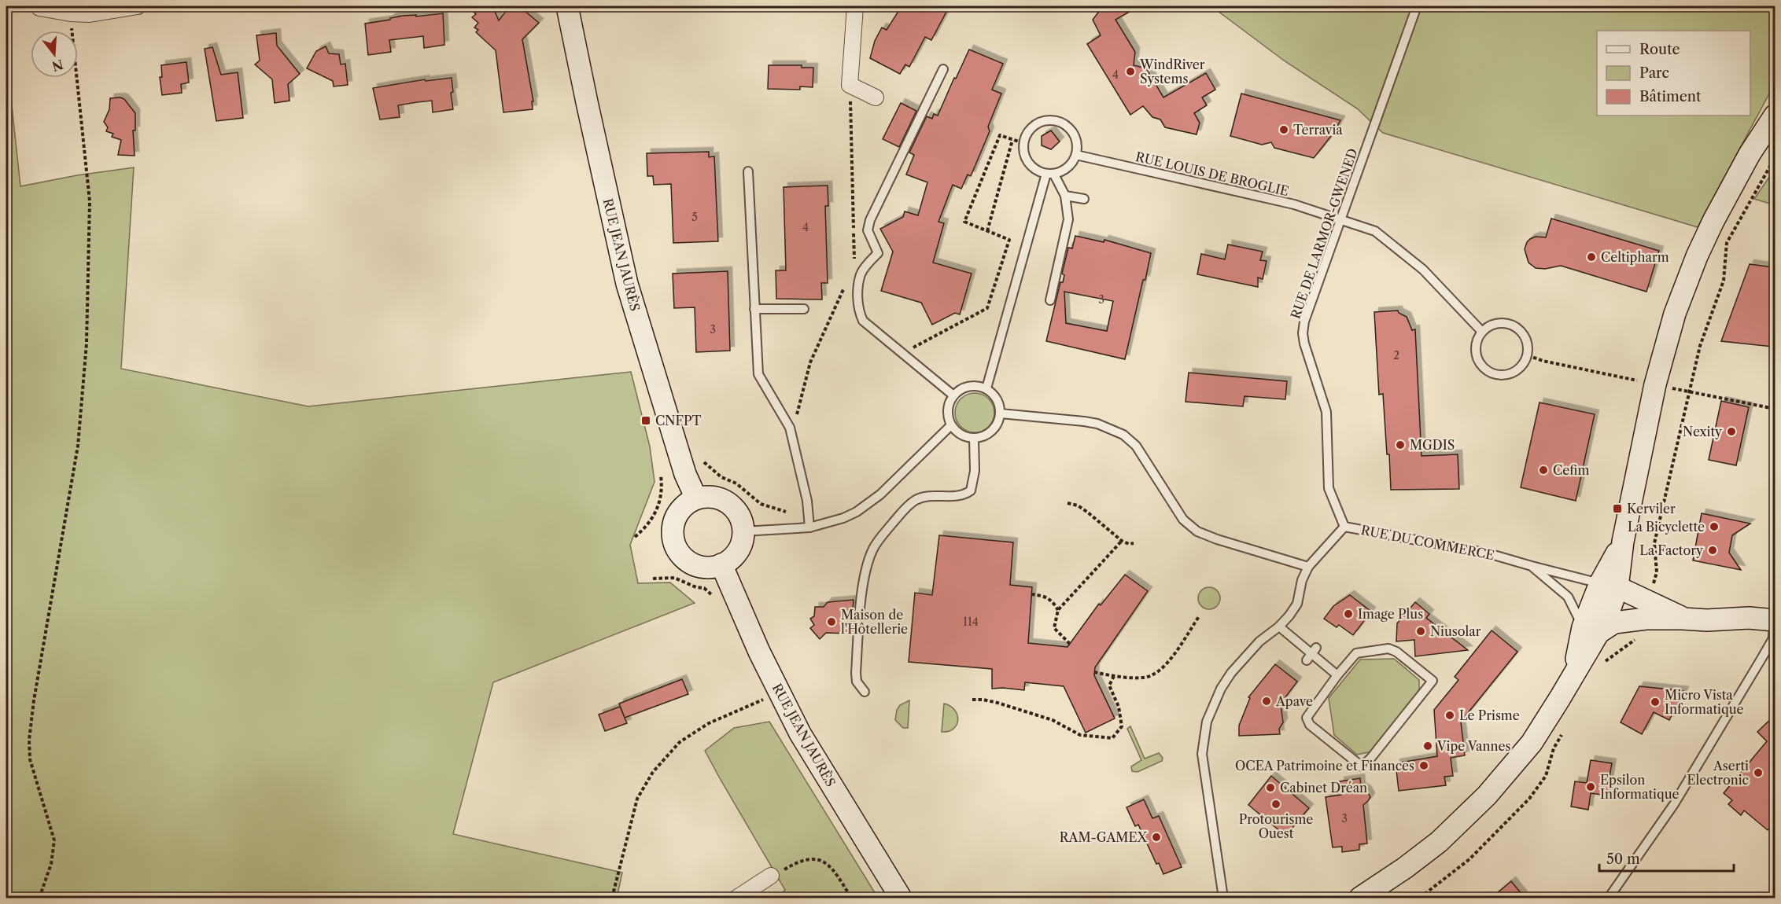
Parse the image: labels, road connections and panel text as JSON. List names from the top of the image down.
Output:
{
  "streets": {
    "main road": ["RUE JEAN JAURÈS", "RUE DU COMMERCE"],
    "lane": ["RUE LOUIS DE BROGLIE", "RUE DE LARMOR-GWENED"]
  },
  "crossings": [
    ["RUE LOUIS DE BROGLIE", "RUE DE LARMOR-GWENED"],
    ["RUE DE LARMOR-GWENED", "RUE DU COMMERCE"]
  ],
  "places": {
    "other": [
      "WindRiver Systems",
      "Terravia",
      "Celtipharm",
      "Nexity",
      "MGDIS",
      "Cefim",
      "La Bicyclette",
      "La Factory",
      "Image Plus",
      "Maison de l'Hôtellerie",
      "Niusolar",
      "Apave",
      "Micro Vista Informatique",
      "Le Prisme",
      "Vipe Vannes",
      "OCEA Patrimoine et Finances",
      "Aserti Electronic",
      "Epsilon Informatique",
      "Cabinet Dréan",
      "Protourisme Ouest",
      "RAM-GAMEX"
    ],
    "transit": ["CNFPT", "Kerviler"]
  },
  "house_numbers": [
    "4",
    "5",
    "4",
    "3",
    "3",
    "2",
    "114",
    "3"
  ],
  "legend": ["Route", "Parc", "Bâtiment"],
  "scale_bar": "50 m",
  "north": "bottom"
}
